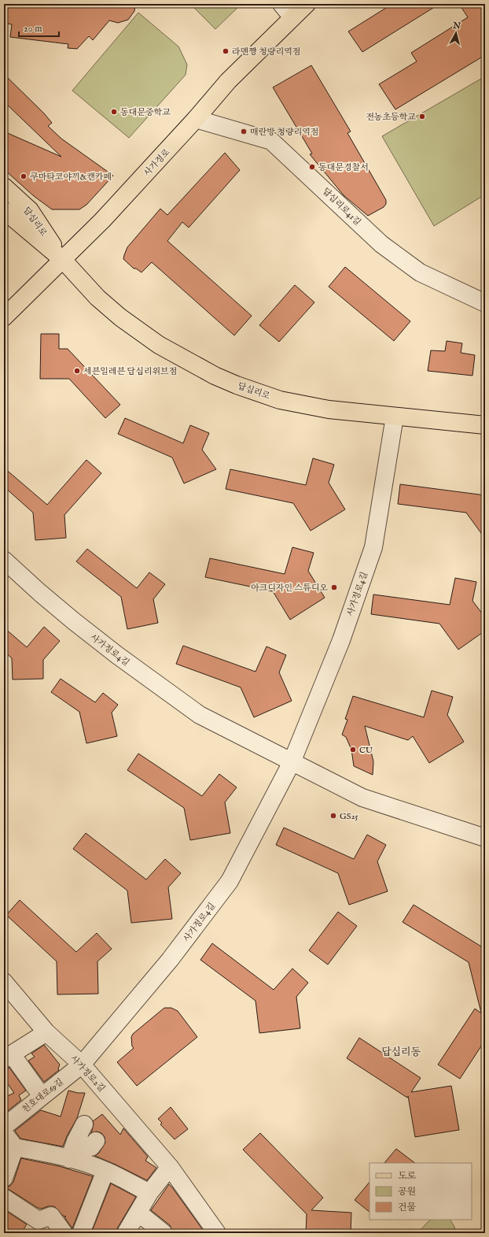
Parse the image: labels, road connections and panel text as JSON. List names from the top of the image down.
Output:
{
  "streets": {
    "main road": ["사가정로", "답십리로"],
    "street": [
      "답십리로41길",
      "사가정로4길",
      "사가정로2길",
      "천호대로69길"
    ]
  },
  "crossings": [
    ["사가정로", "답십리로41길"],
    ["사가정로", "답십리로"],
    ["답십리로", "사가정로4길"],
    ["사가정로4길", "사가정로2길"],
    ["사가정로4길", "천호대로69길"],
    ["사가정로2길", "천호대로69길"]
  ],
  "districts": ["답십리동"],
  "places": [
    "라멘짱 청량리역점",
    "동대문중학교",
    "전농초등학교",
    "매란방 청량리역점",
    "동대문경찰서",
    "쿠마타코야끼&캔카페",
    "세븐일레븐 답십리위브점",
    "아크디자인 스튜디오",
    "CU",
    "GS25"
  ],
  "legend": ["도로", "공원", "건물"],
  "scale_bar": "20 m",
  "north": "top"
}
